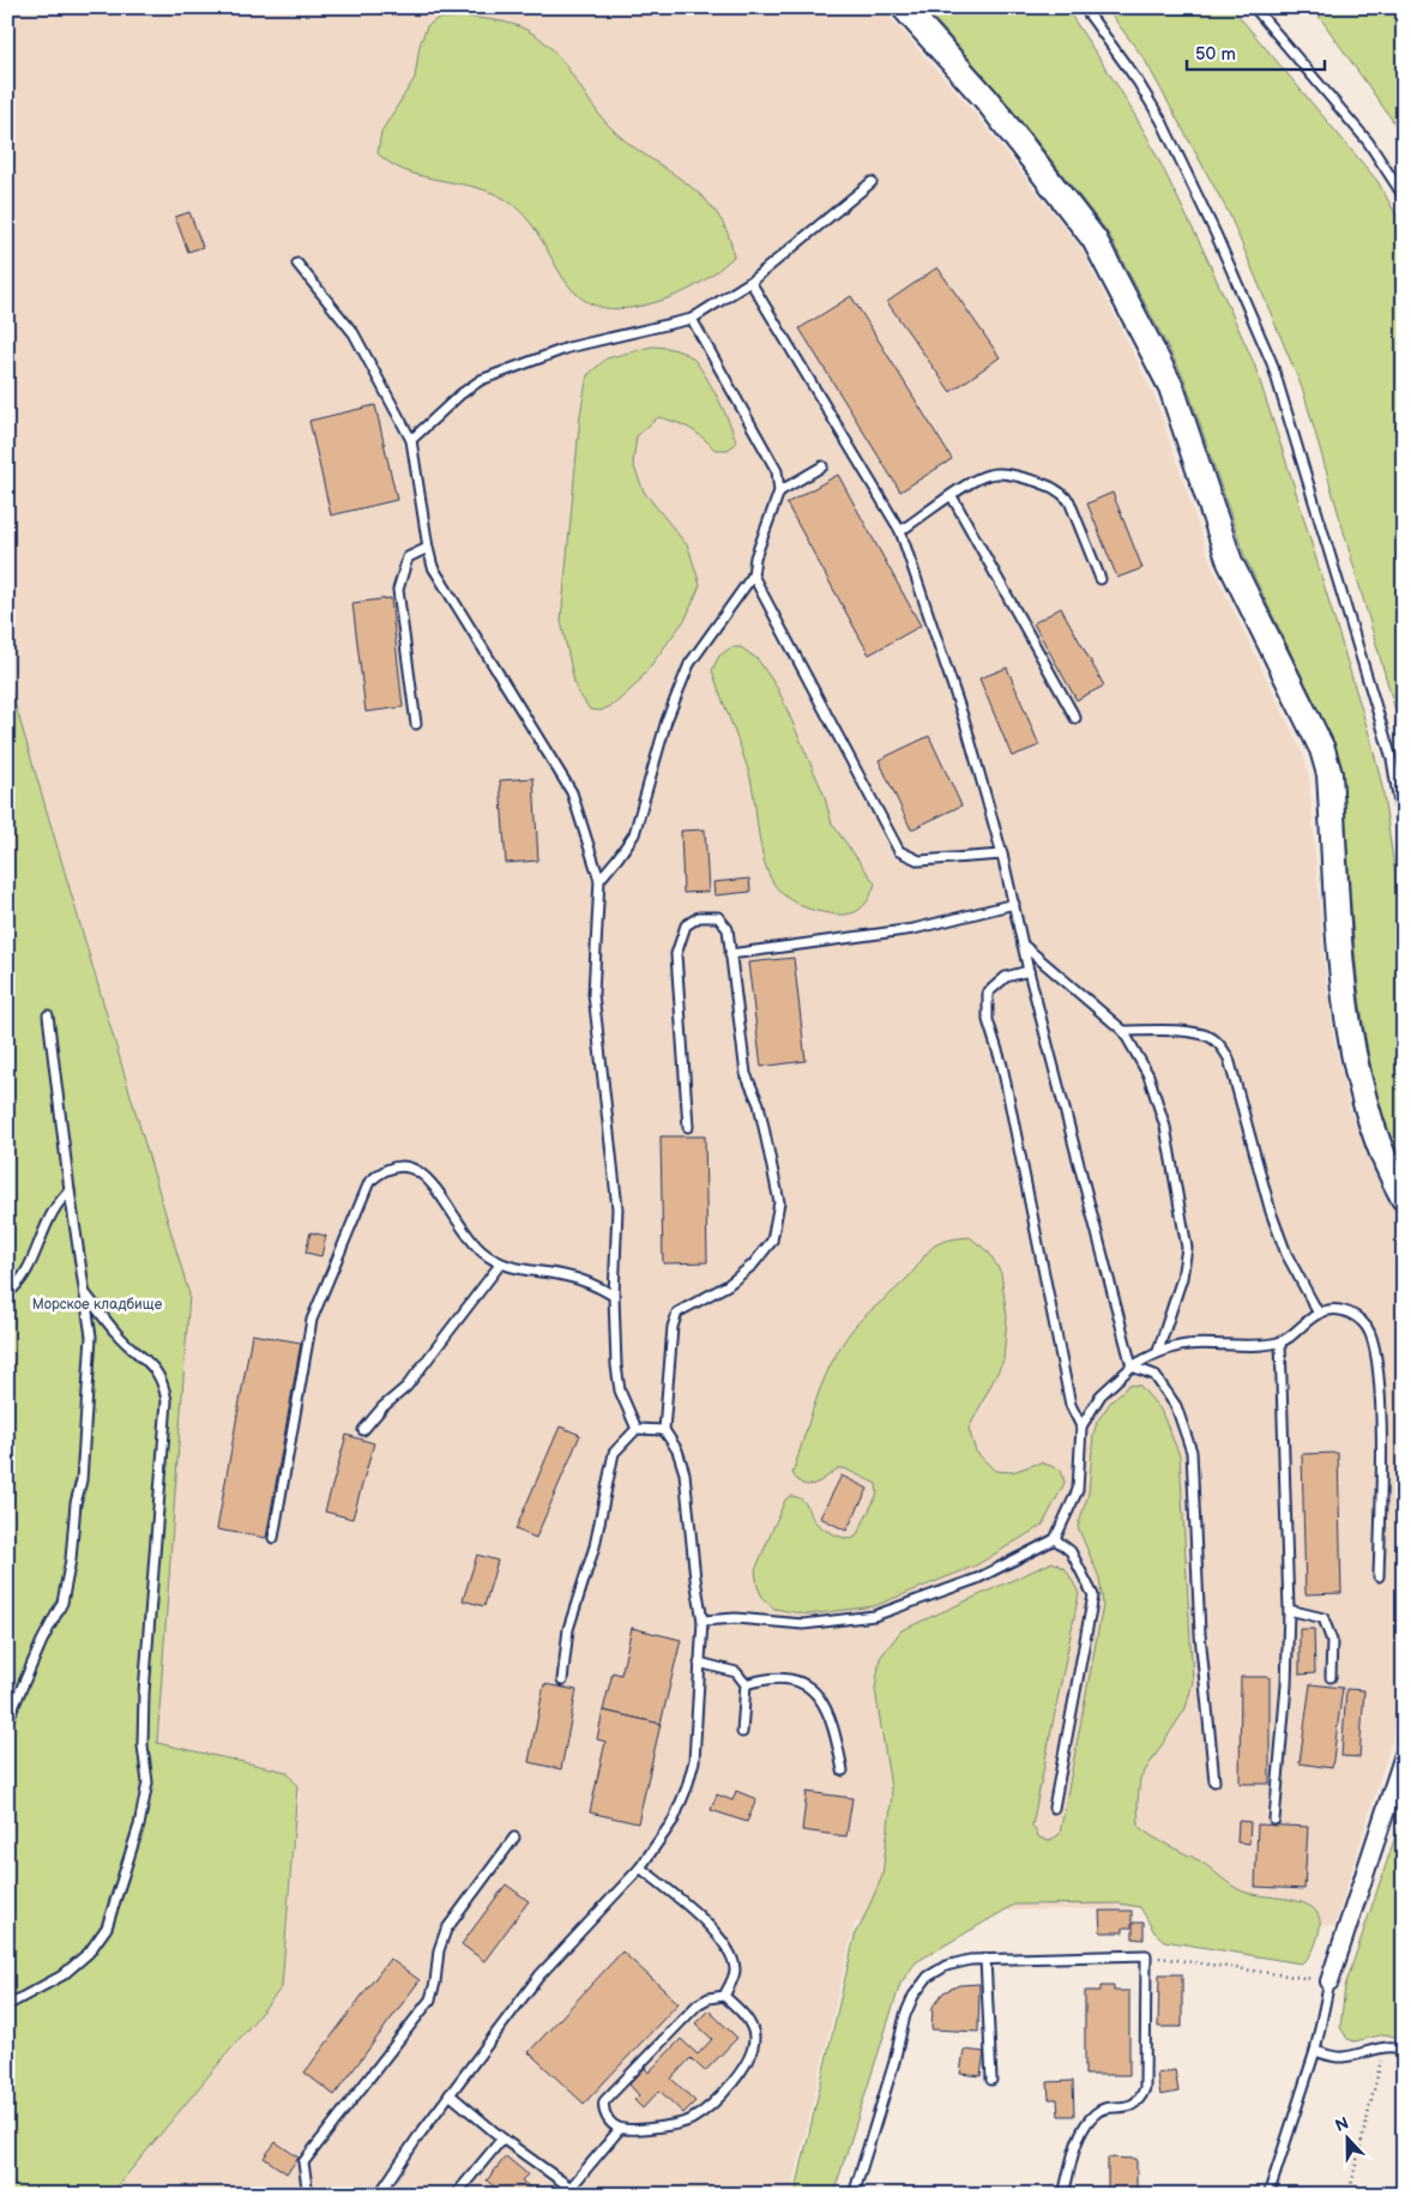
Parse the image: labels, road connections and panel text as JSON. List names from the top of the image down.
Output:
{
  "parks": ["Морское кладбище"],
  "scale_bar": "50 m",
  "north": "top"
}
